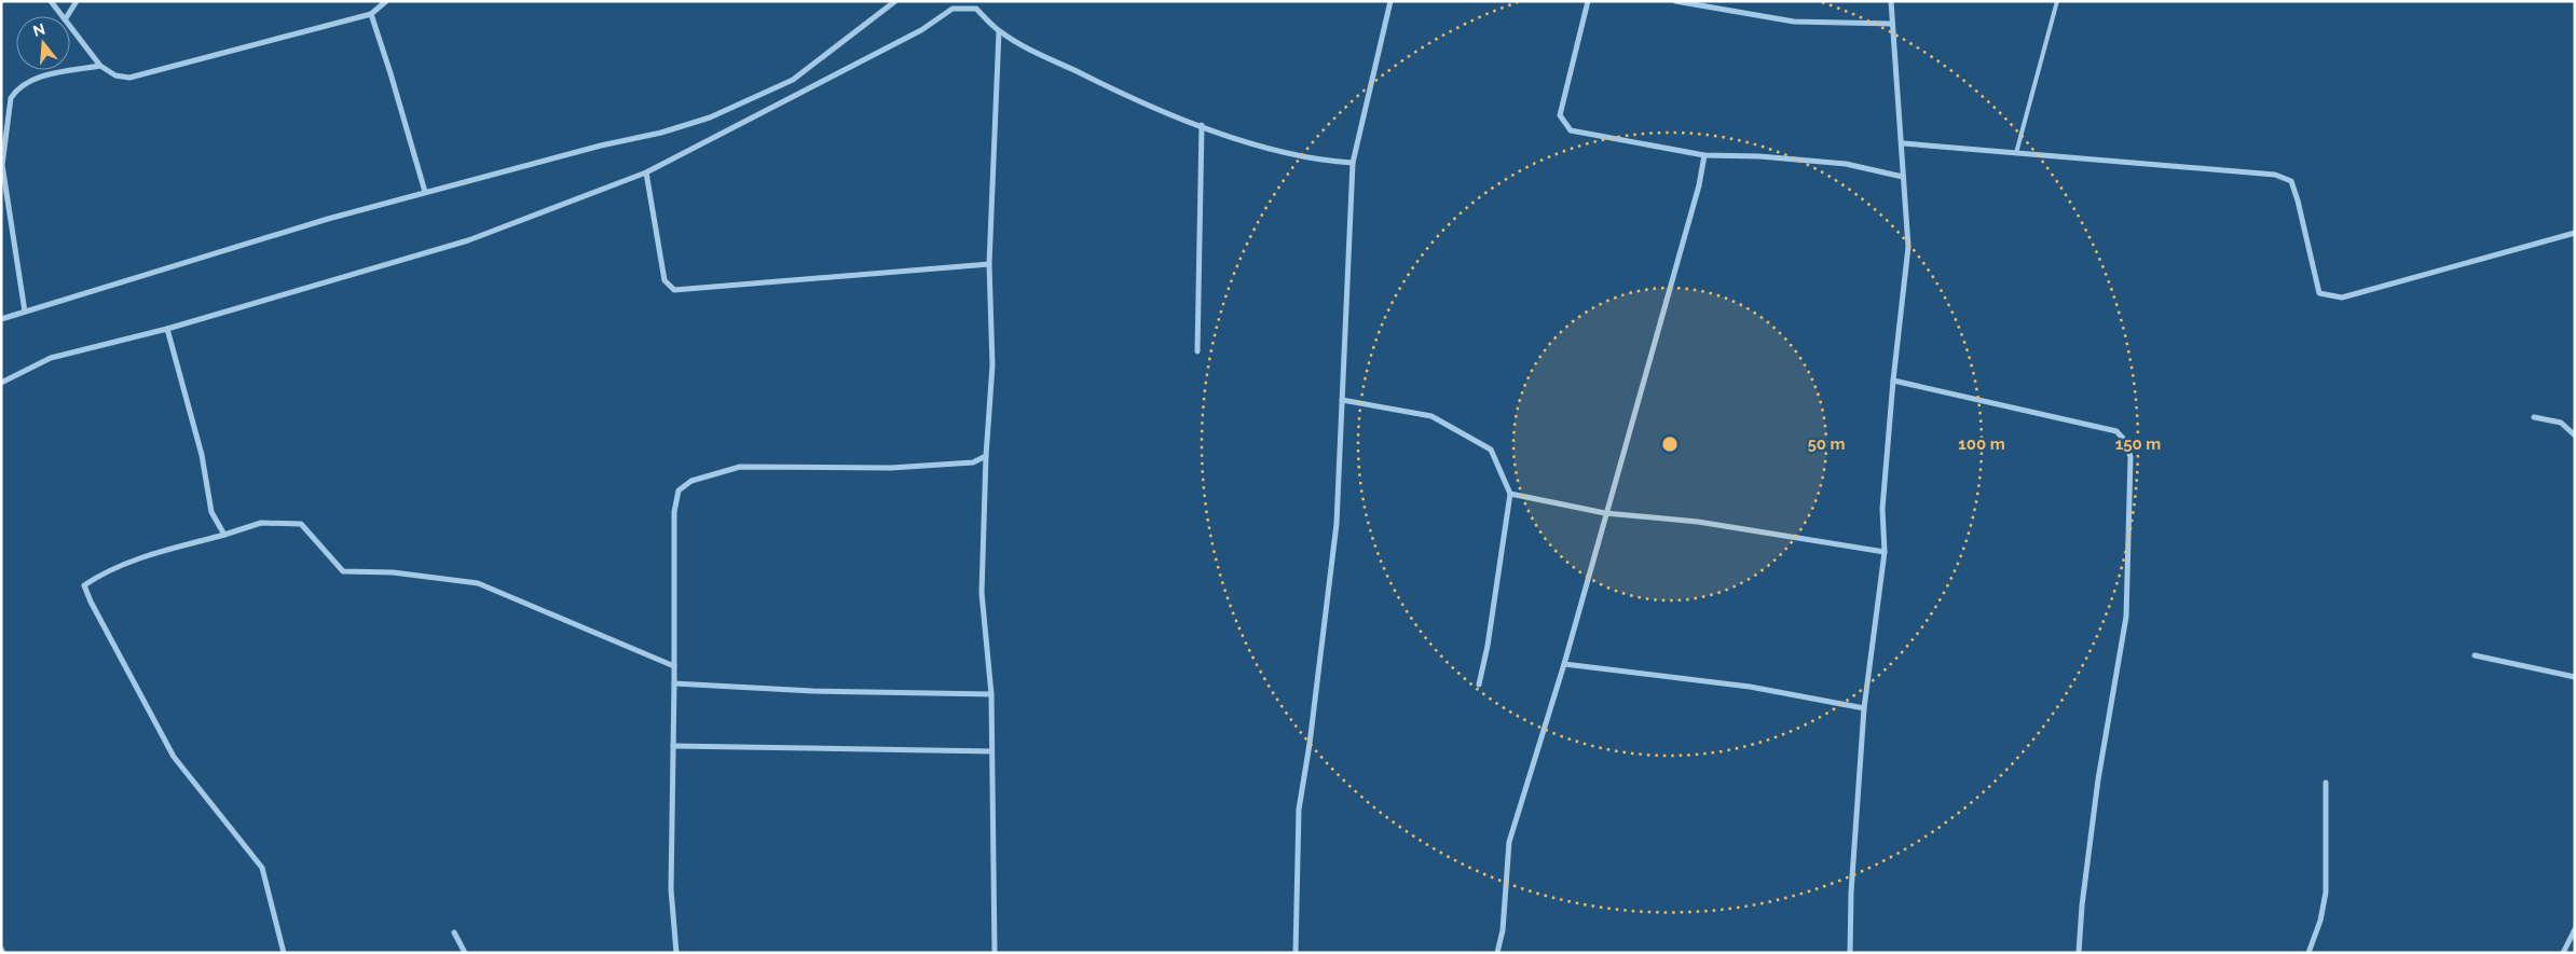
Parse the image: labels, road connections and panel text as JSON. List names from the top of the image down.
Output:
{
  "north": "top",
  "rings": ["50 m", "100 m", "150 m"]
}
